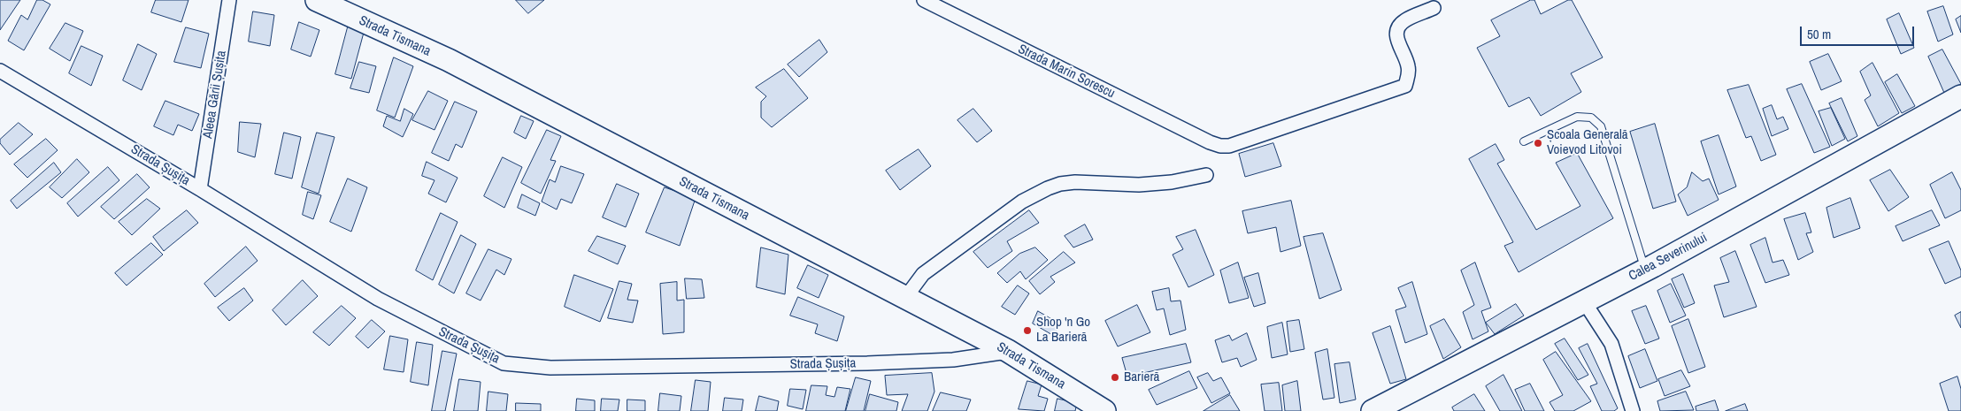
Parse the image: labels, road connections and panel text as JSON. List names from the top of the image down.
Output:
{
  "streets": {
    "main road": ["Strada Tismana", "Calea Severinului"],
    "street": ["Strada Marin Sorescu", "Aleea Gării Șușita", "Strada Șușița"]
  },
  "crossings": [
    ["Strada Tismana", "Strada Șușița"],
    ["Aleea Gării Șușita", "Strada Șușița"]
  ],
  "places": ["Școala Generală Voievod Litovoi", "Shop 'n Go La Barieră", "Barieră"],
  "scale_bar": "50 m"
}
